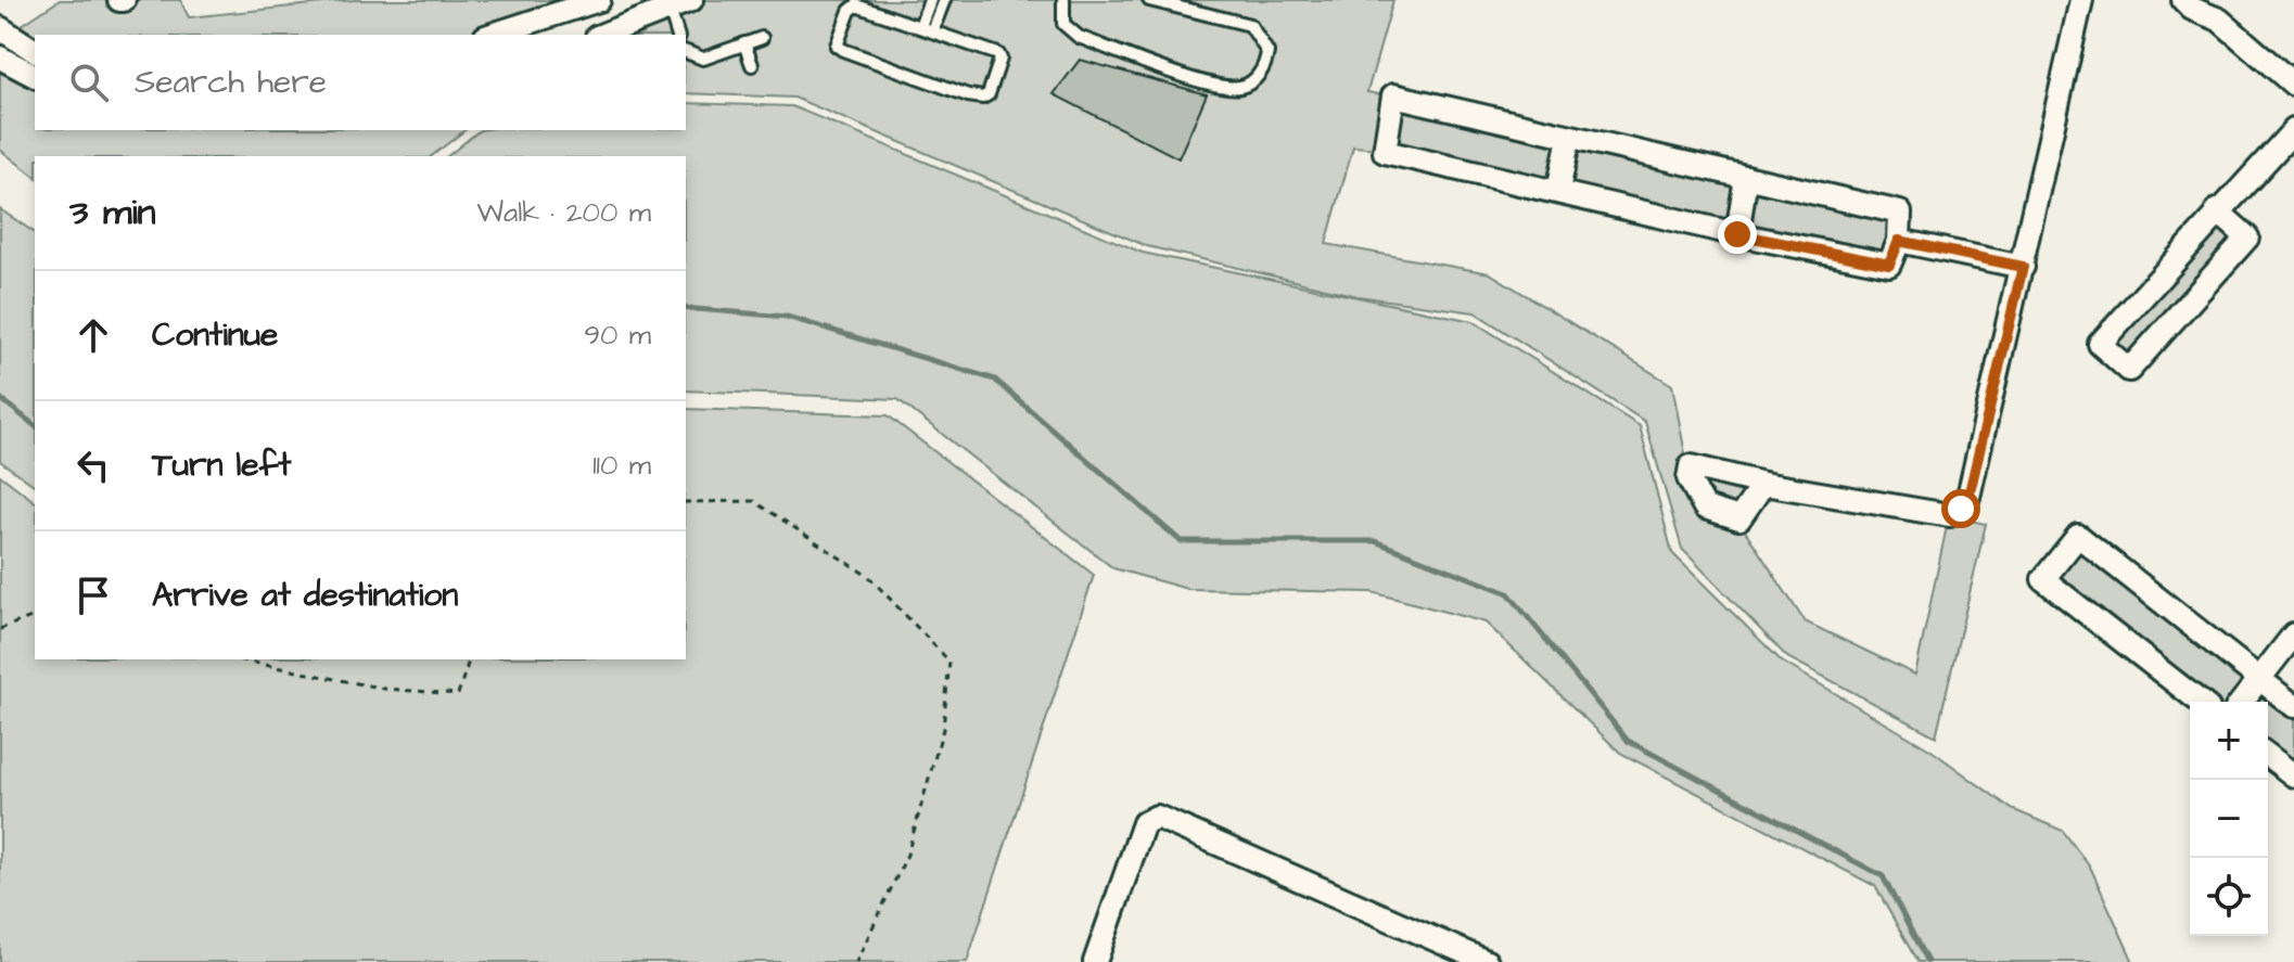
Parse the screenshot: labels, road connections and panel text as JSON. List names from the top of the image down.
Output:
{
  "page": {
    "search": "Search here",
    "heading": ["3 min", "Walk · 200 m"],
    "list": [
      ["Continue", "90 m"],
      ["Turn left", "110 m"],
      "Arrive at destination"
    ],
    "map_buttons": ["+", "−"]
  }
}
